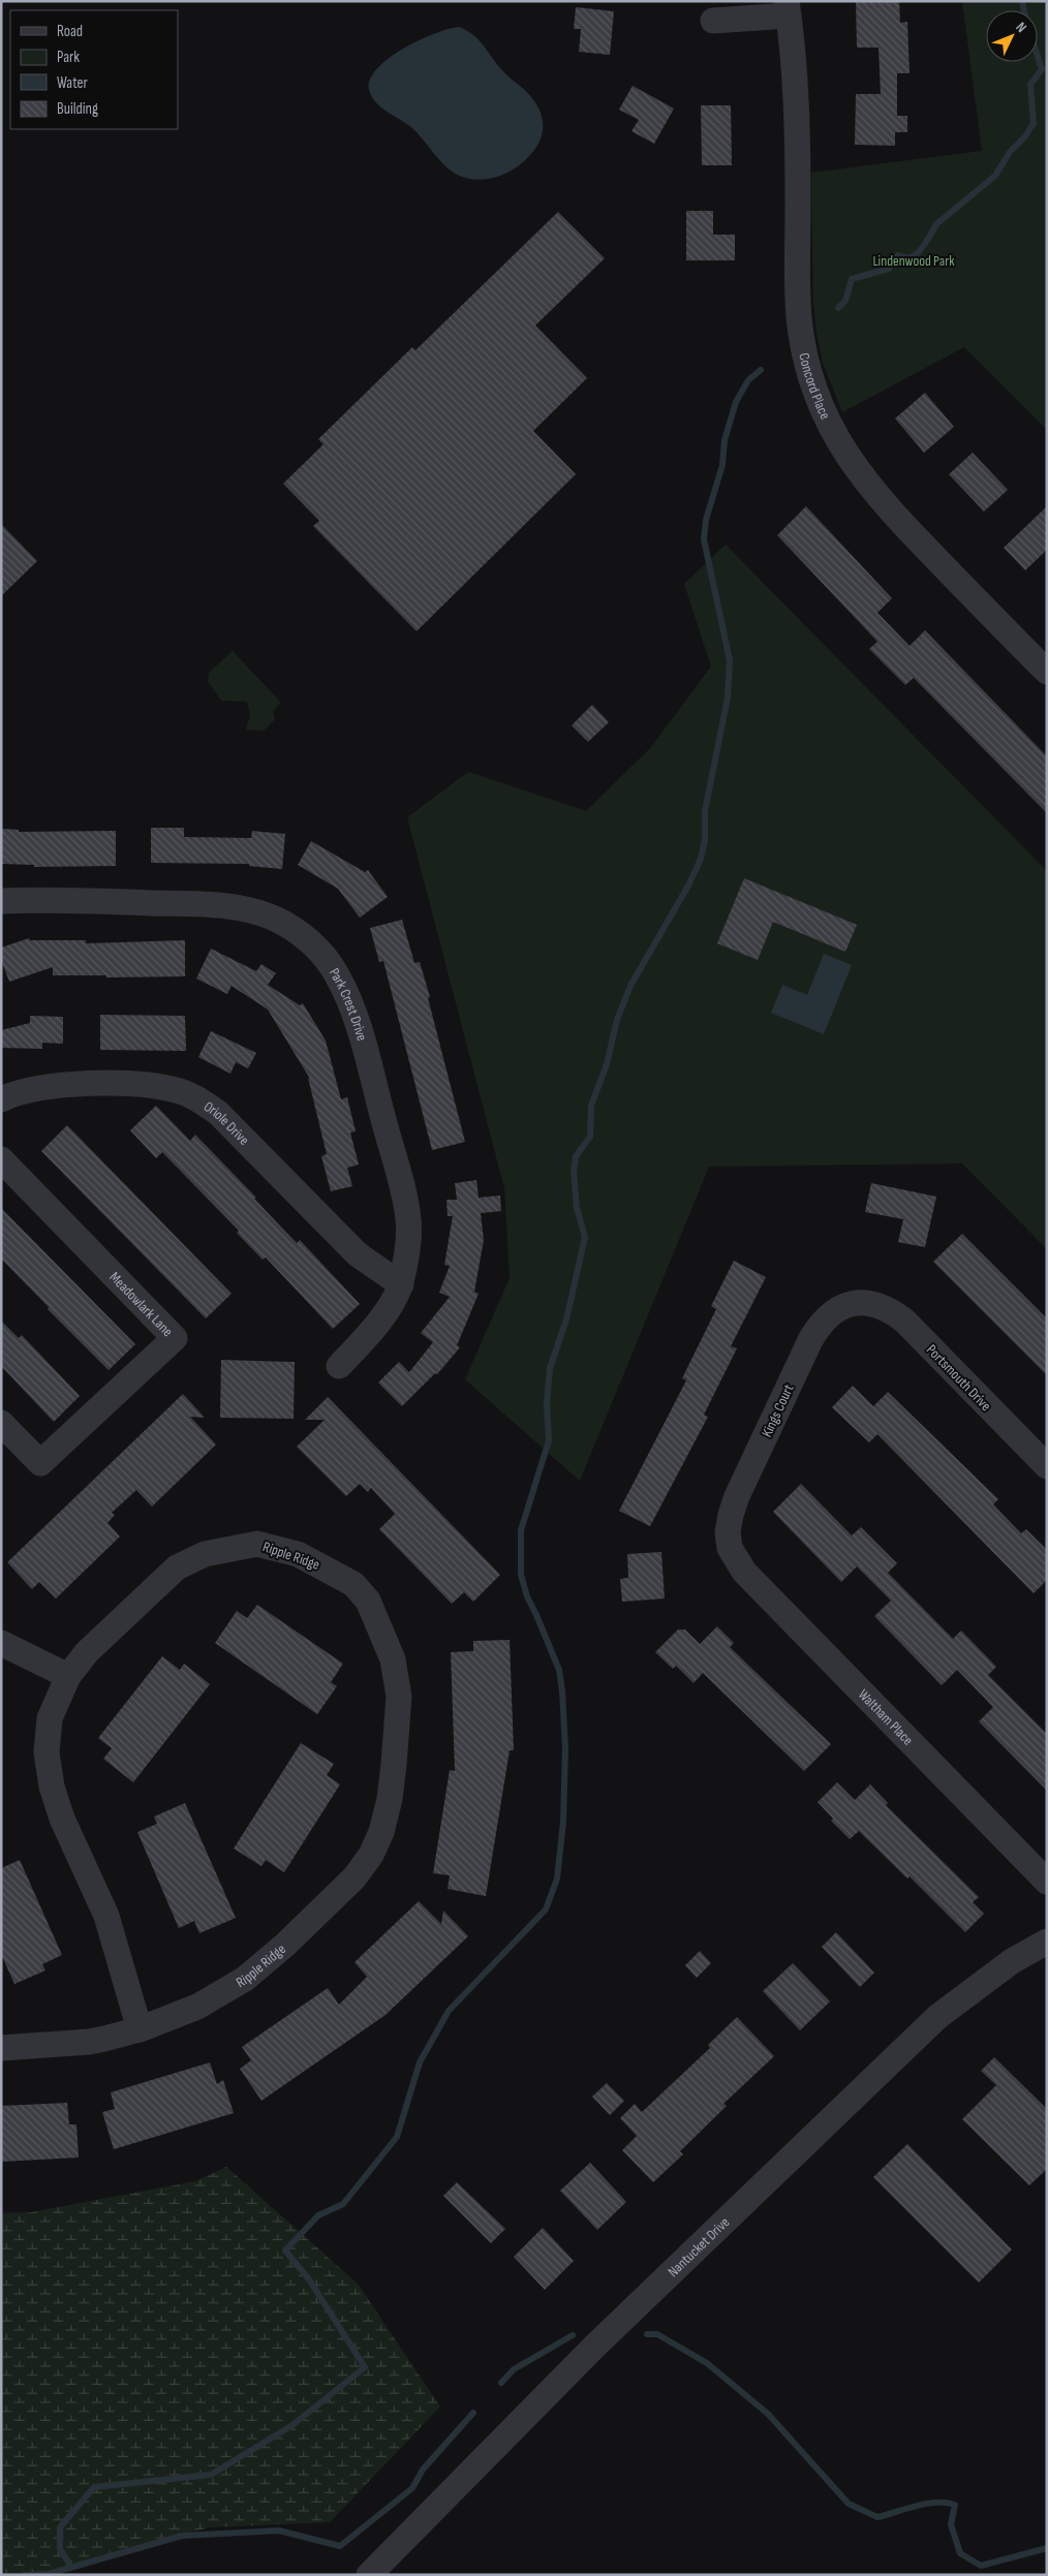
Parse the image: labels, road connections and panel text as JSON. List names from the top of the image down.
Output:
{
  "streets": {
    "street": [
      "Concord Place",
      "Park Crest Drive",
      "Oriole Drive",
      "Meadowlark Lane",
      "Portsmouth Drive",
      "Kings Court",
      "Ripple Ridge",
      "Waltham Place",
      "Nantucket Drive"
    ]
  },
  "crossings": [
    ["Park Crest Drive", "Oriole Drive"],
    ["Portsmouth Drive", "Kings Court"],
    ["Kings Court", "Waltham Place"]
  ],
  "parks": ["Lindenwood Park"],
  "legend": [
    "Road",
    "Park",
    "Water",
    "Building"
  ],
  "north": "top right"
}
